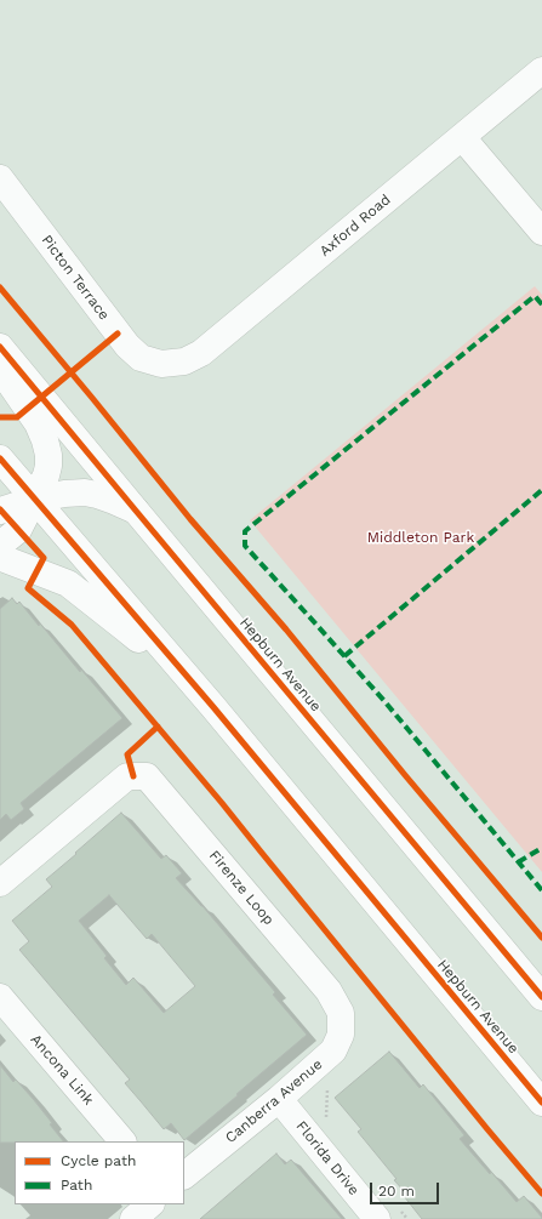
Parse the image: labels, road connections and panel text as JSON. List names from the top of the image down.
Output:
{
  "streets": {
    "street": [
      "Axford Road",
      "Picton Terrace",
      "Hepburn Avenue",
      "Firenze Loop",
      "Ancona Link",
      "Canberra Avenue",
      "Florida Drive"
    ]
  },
  "crossings": [
    ["Axford Road", "Picton Terrace"],
    ["Firenze Loop", "Canberra Avenue"],
    ["Canberra Avenue", "Florida Drive"]
  ],
  "parks": ["Middleton Park"],
  "legend": ["Cycle path", "Path"],
  "scale_bar": "20 m"
}
